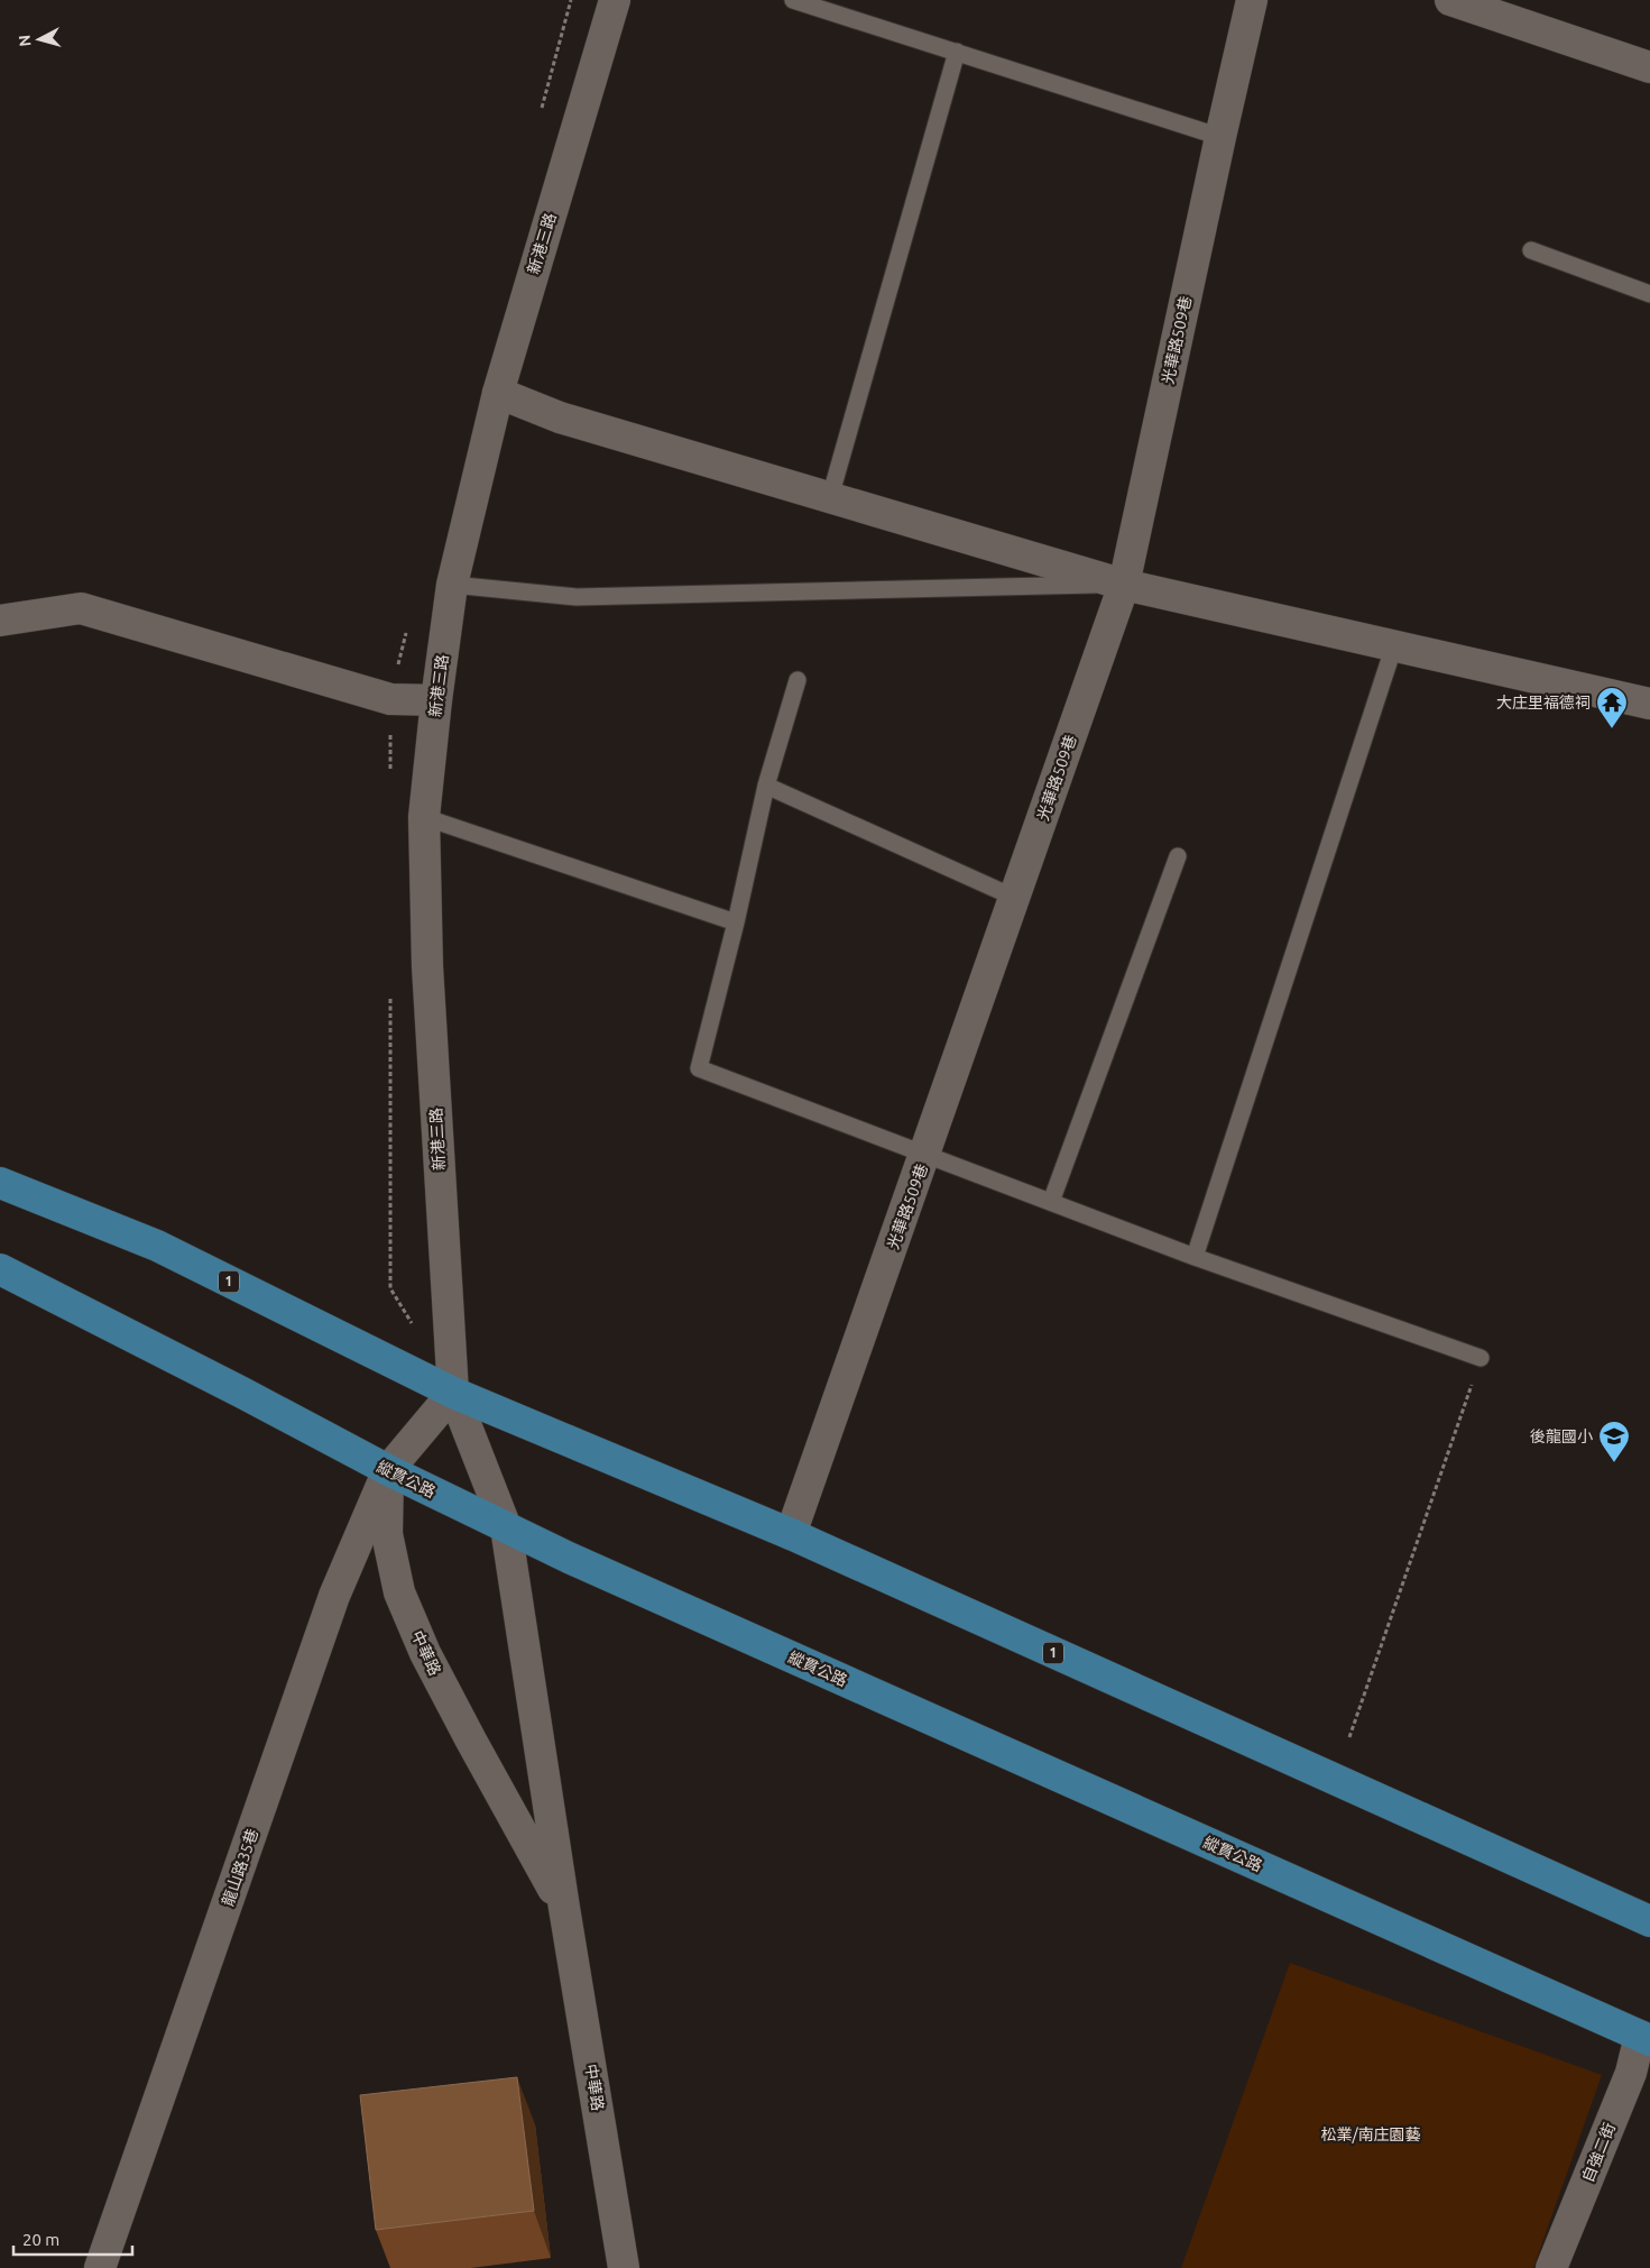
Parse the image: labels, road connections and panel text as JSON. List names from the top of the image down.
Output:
{
  "streets": {
    "main road": ["1", "縱貫公路"],
    "street": [
      "新港三路",
      "光華路509巷",
      "中華路",
      "龍山路35巷",
      "自強二街"
    ]
  },
  "crossings": [
    ["新港三路", "1"],
    ["新港三路", "縱貫公路"],
    ["新港三路", "中華路"],
    ["光華路509巷", "1"],
    ["縱貫公路", "中華路"],
    ["縱貫公路", "龍山路35巷"],
    ["縱貫公路", "自強二街"],
    ["中華路", "龍山路35巷"]
  ],
  "parks": ["松業/南庄園藝"],
  "places": {
    "temple": ["大庄里福德祠"],
    "school or university": ["後龍國小"]
  },
  "scale_bar": "20 m",
  "north": "left"
}
